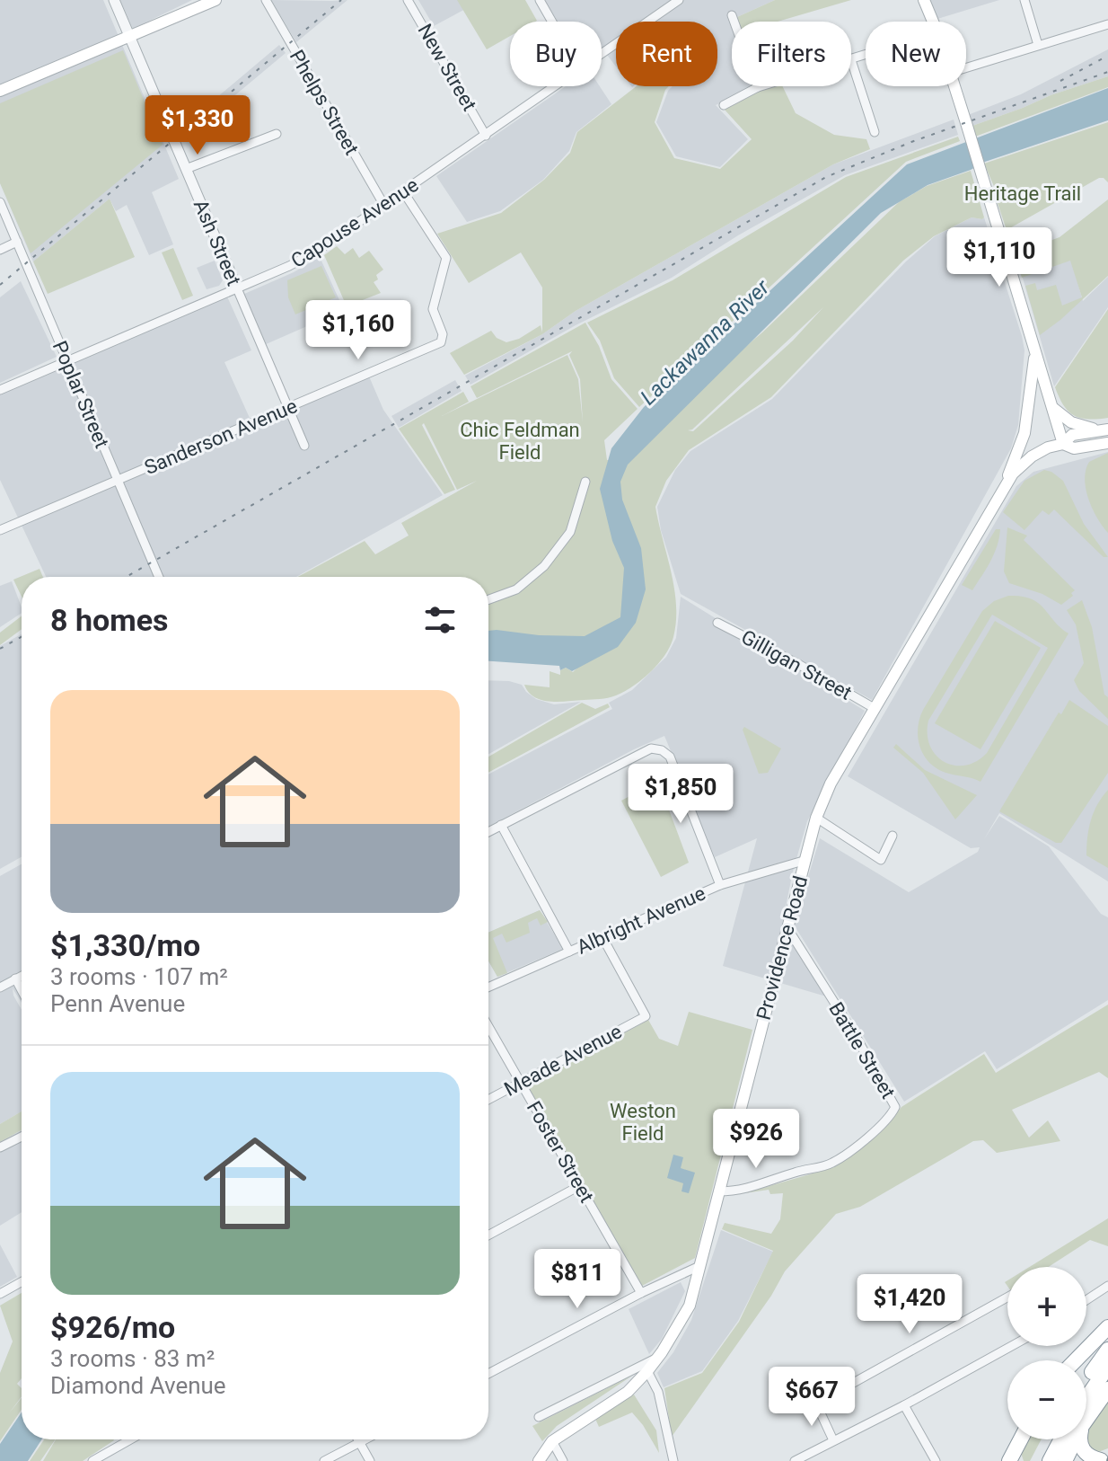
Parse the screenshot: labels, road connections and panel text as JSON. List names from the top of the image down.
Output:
{
  "streets": {
    "main road": ["Providence Road"],
    "street": [
      "New Street",
      "Phelps Street",
      "Capouse Avenue",
      "Ash Street",
      "Poplar Street",
      "Sanderson Avenue",
      "Gilligan Street",
      "Albright Avenue",
      "Battle Street",
      "Meade Avenue",
      "Foster Street"
    ]
  },
  "crossings": [
    ["New Street", "Capouse Avenue"],
    ["Phelps Street", "Capouse Avenue"],
    ["Capouse Avenue", "Ash Street"],
    ["Capouse Avenue", "Poplar Street"],
    ["Capouse Avenue", "Sanderson Avenue"],
    ["Ash Street", "Sanderson Avenue"],
    ["Poplar Street", "Sanderson Avenue"],
    ["Gilligan Street", "Providence Road"],
    ["Albright Avenue", "Providence Road"],
    ["Albright Avenue", "Meade Avenue"],
    ["Providence Road", "Battle Street"],
    ["Meade Avenue", "Foster Street"]
  ],
  "water": ["Lackawanna River"],
  "parks": ["Heritage Trail", "Chic Feldman Field", "Weston Field"],
  "page": {
    "chip": [
      "Buy",
      "Rent",
      "Filters",
      "New"
    ],
    "price": [
      "$1,330",
      "$1,110",
      "$1,160",
      "$1,850",
      "$926",
      "$811",
      "$1,420",
      "$667"
    ],
    "heading": "8 homes",
    "list": [
      {
        "name": "$1,330/mo",
        "note": "3 rooms · 107 m² · Penn Avenue"
      },
      {
        "name": "$926/mo",
        "note": "3 rooms · 83 m² · Diamond Avenue"
      }
    ],
    "map_buttons": ["+", "−"]
  }
}
